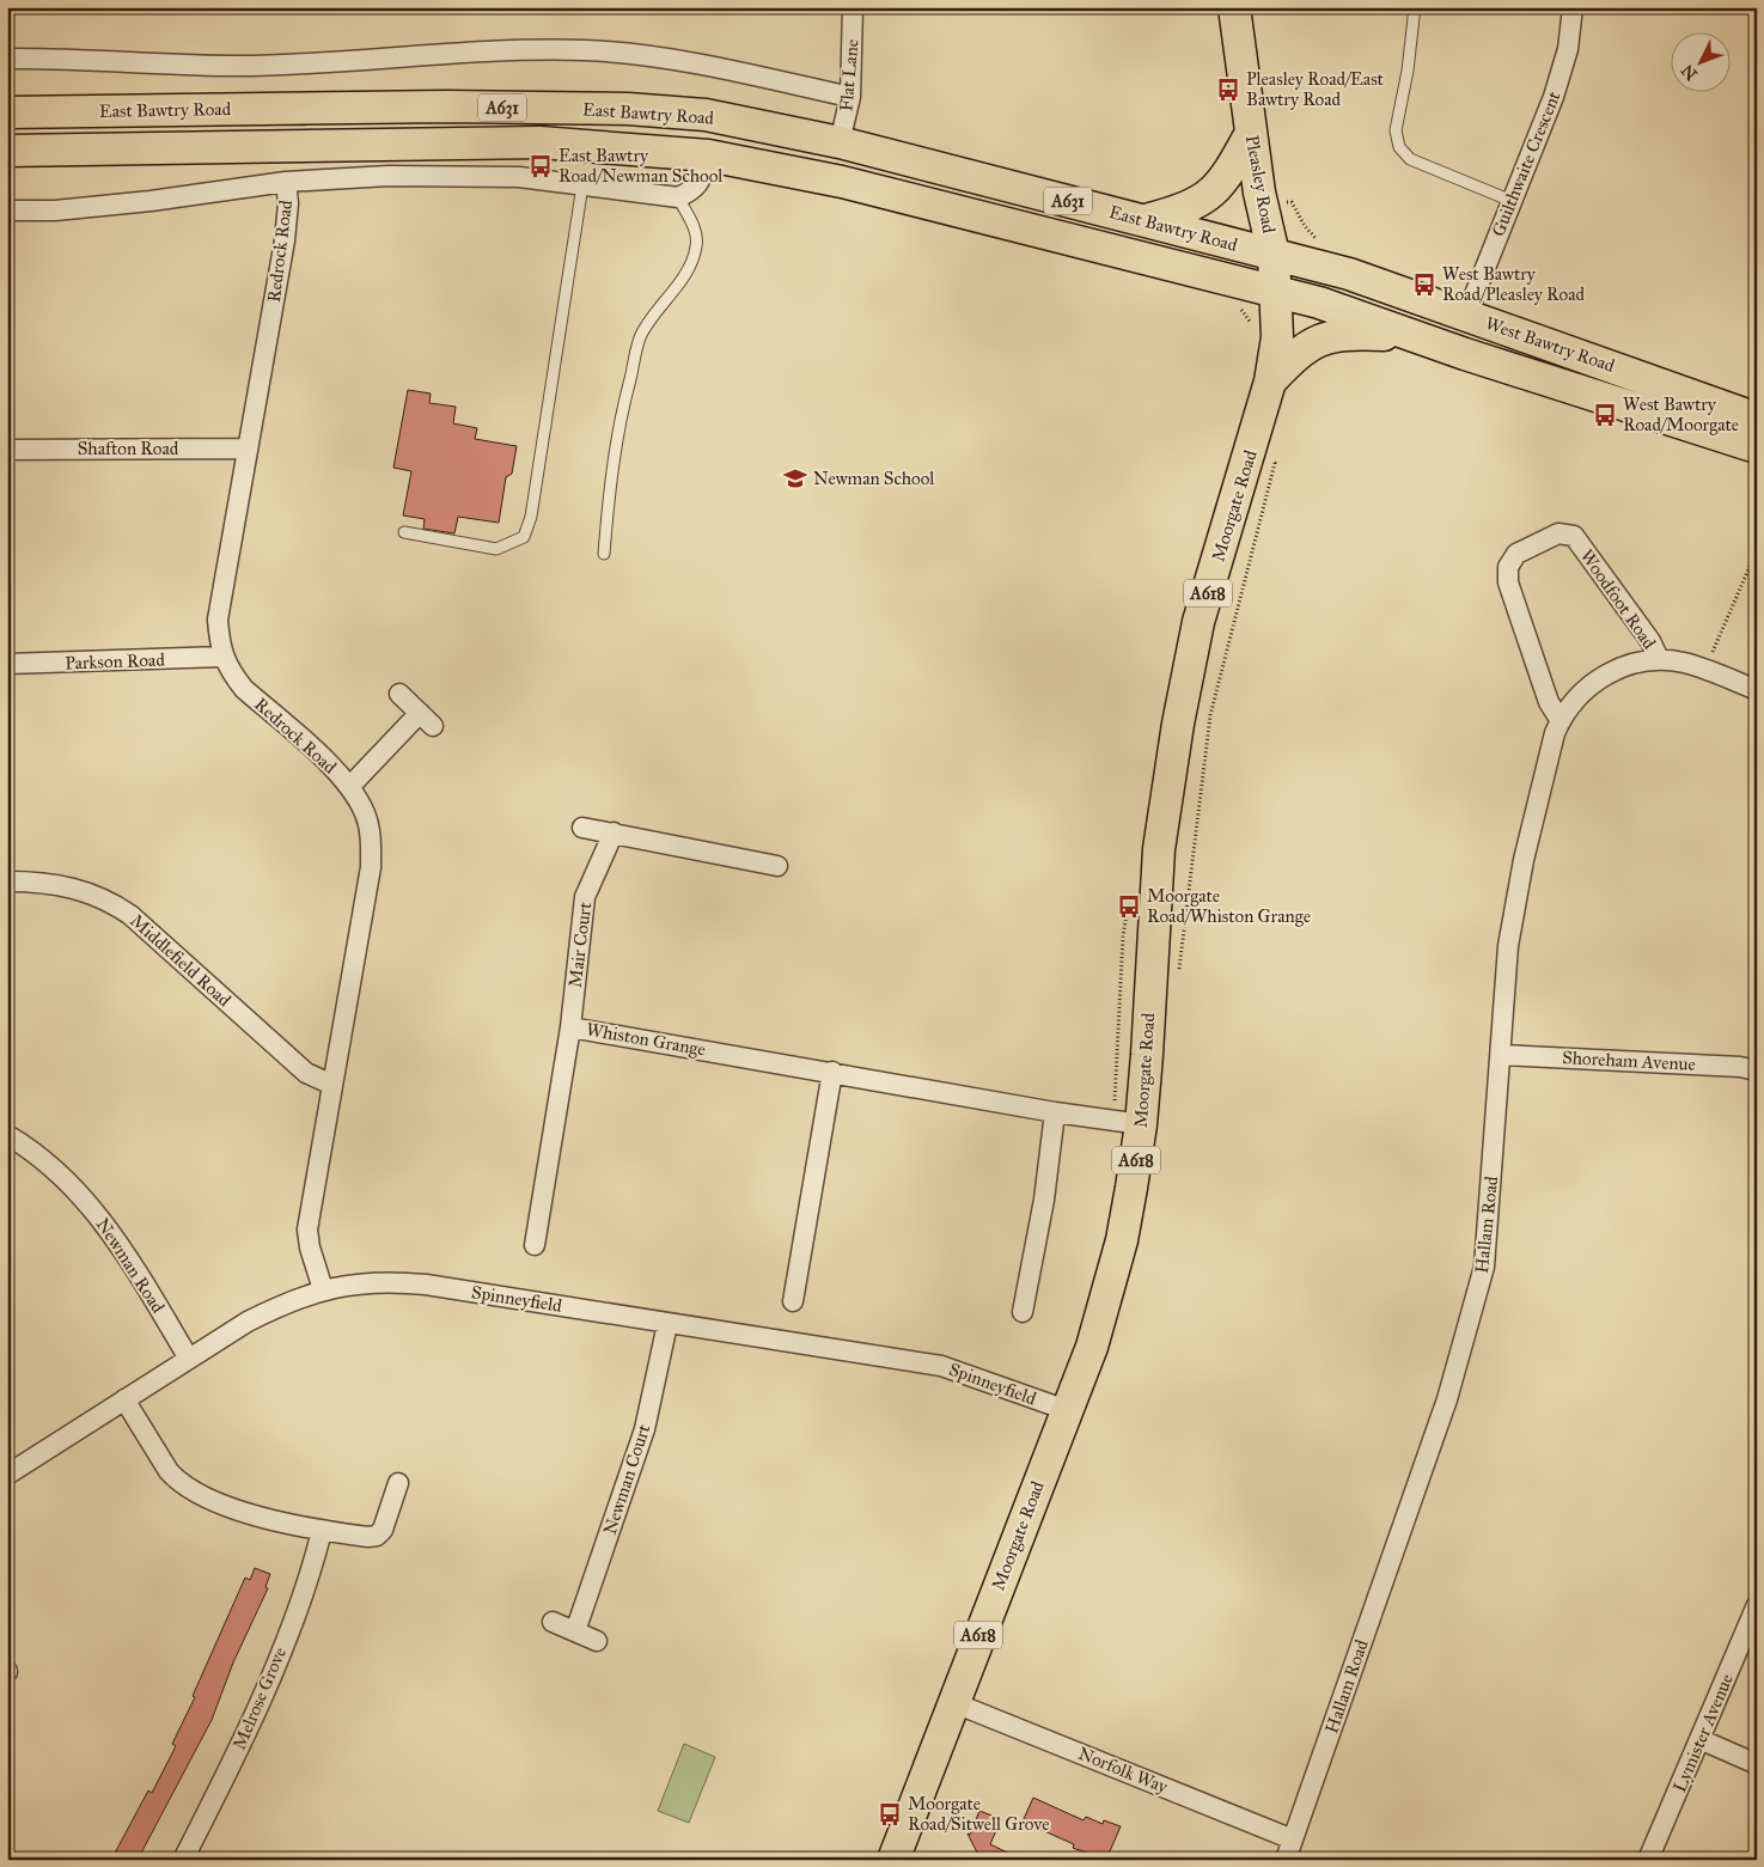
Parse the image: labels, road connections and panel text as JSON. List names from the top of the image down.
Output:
{
  "streets": {
    "main road": [
      "A631",
      "East Bawtry Road",
      "Pleasley Road",
      "West Bawtry Road",
      "Moorgate Road",
      "A618"
    ],
    "street": [
      "Flat Lane",
      "Guilthwaite Crescent",
      "Redrock Road",
      "Shafton Road",
      "Woodfoot Road",
      "Parkson Road",
      "Mair Court",
      "Middlefield Road",
      "Whiston Grange",
      "Shoreham Avenue",
      "Hallam Road",
      "Newman Road",
      "Spinneyfield",
      "Newman Court",
      "Melrose Grove",
      "Lymister Avenue",
      "Norfolk Way"
    ]
  },
  "crossings": [
    ["Flat Lane", "East Bawtry Road"],
    ["East Bawtry Road", "Pleasley Road"],
    ["East Bawtry Road", "West Bawtry Road"],
    ["East Bawtry Road", "Moorgate Road"],
    ["East Bawtry Road", "A618"],
    ["Guilthwaite Crescent", "West Bawtry Road"],
    ["Pleasley Road", "West Bawtry Road"],
    ["Pleasley Road", "A618"],
    ["Redrock Road", "Shafton Road"],
    ["Redrock Road", "Parkson Road"],
    ["Redrock Road", "Middlefield Road"],
    ["Redrock Road", "Spinneyfield"],
    ["West Bawtry Road", "Moorgate Road"],
    ["West Bawtry Road", "A618"],
    ["Moorgate Road", "A618"],
    ["Moorgate Road", "Whiston Grange"],
    ["Moorgate Road", "Spinneyfield"],
    ["Moorgate Road", "Norfolk Way"],
    ["Woodfoot Road", "Hallam Road"],
    ["Mair Court", "Whiston Grange"],
    ["Shoreham Avenue", "Hallam Road"],
    ["Hallam Road", "Norfolk Way"],
    ["Newman Road", "Spinneyfield"],
    ["Spinneyfield", "Newman Court"]
  ],
  "places": {
    "bus stop": [
      "Pleasley Road/East Bawtry Road",
      "East Bawtry Road/Newman School",
      "West Bawtry Road/Pleasley Road",
      "West Bawtry Road/Moorgate",
      "Moorgate Road/Whiston Grange",
      "Moorgate Road/Sitwell Grove"
    ],
    "school or university": ["Newman School"]
  },
  "north": "bottom left"
}
